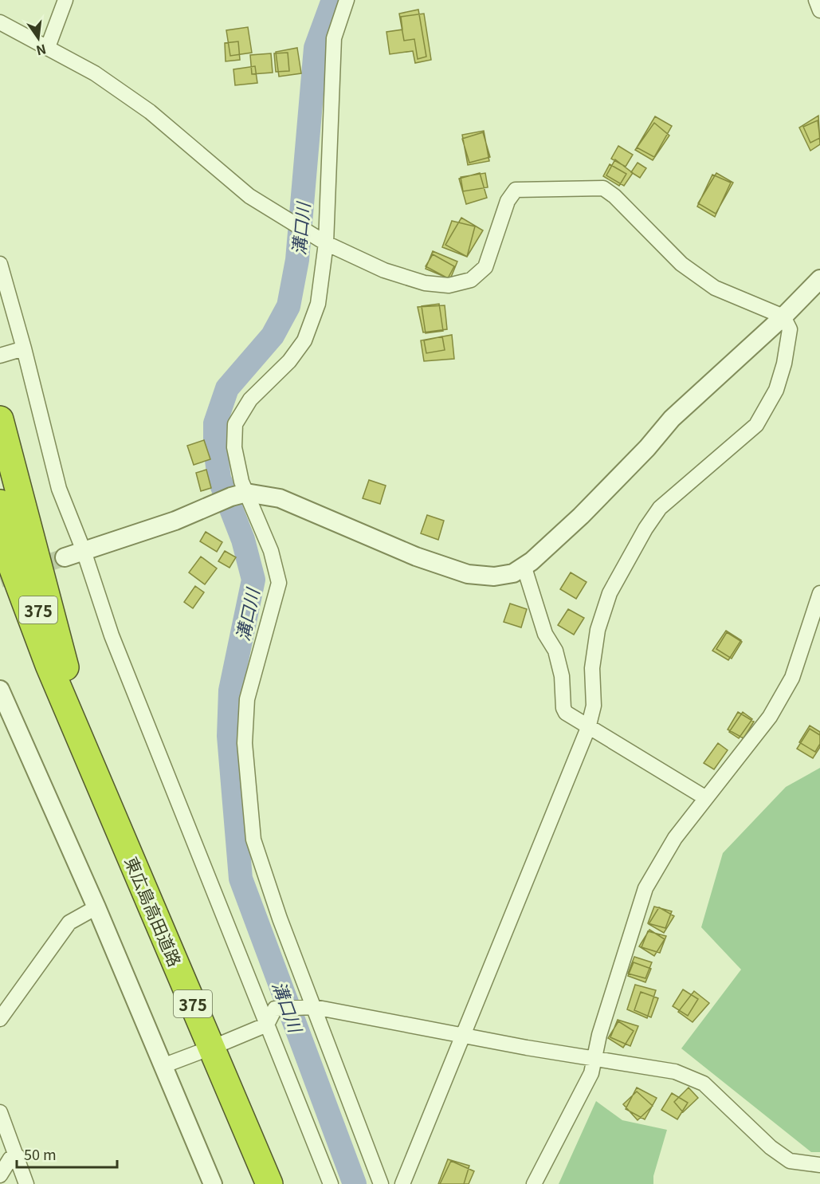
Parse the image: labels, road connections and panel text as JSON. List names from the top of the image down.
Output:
{
  "streets": {
    "highway": ["375", "東広島高田道路"]
  },
  "crossings": [
    ["375", "東広島高田道路"]
  ],
  "water": ["溝口川"],
  "scale_bar": "50 m",
  "north": "bottom"
}
